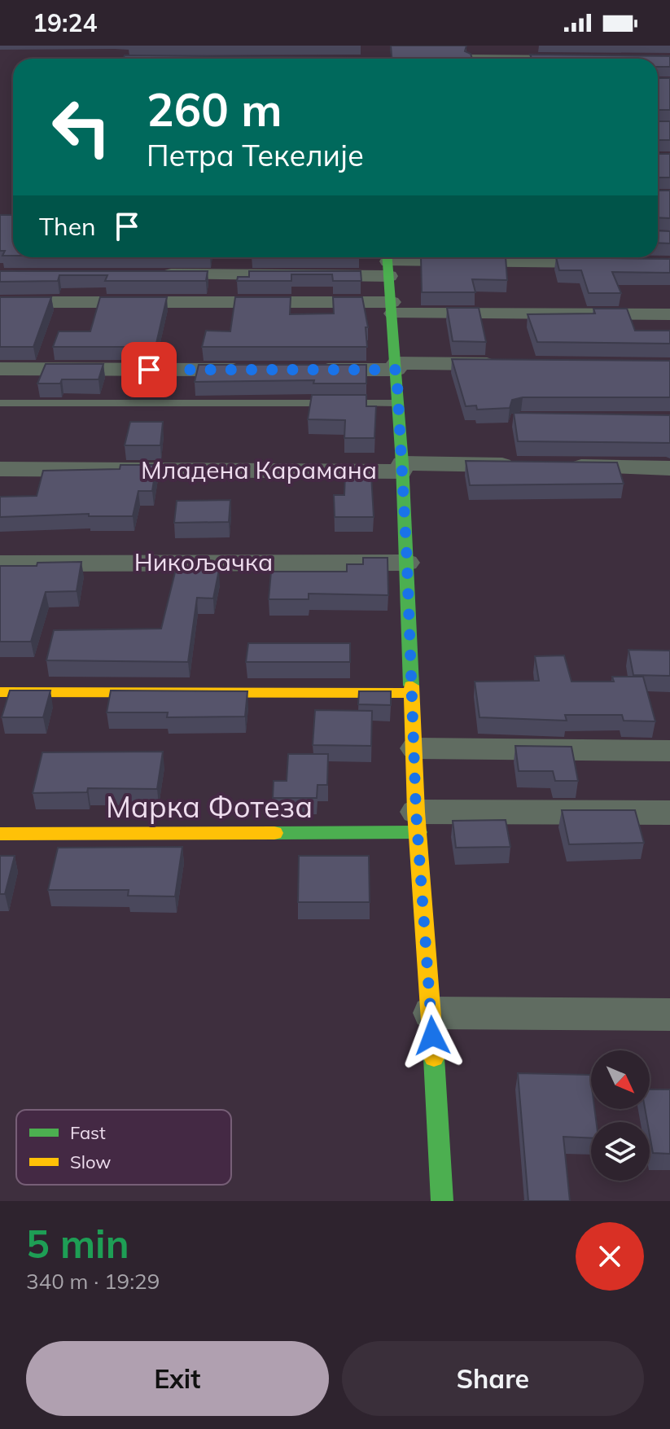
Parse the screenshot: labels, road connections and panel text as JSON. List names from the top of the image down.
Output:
{
  "streets": {
    "street": ["Младена Карамана", "Никољачка", "Марка Фотеза"]
  },
  "legend": ["Fast", "Slow"],
  "north": "bottom right",
  "page": {
    "status": "19:24",
    "turn": ["260 m", "Петра Текелије"],
    "then": "Then",
    "heading": ["5 min", "340 m · 19:29"],
    "buttons": ["Exit", "Share"]
  }
}
